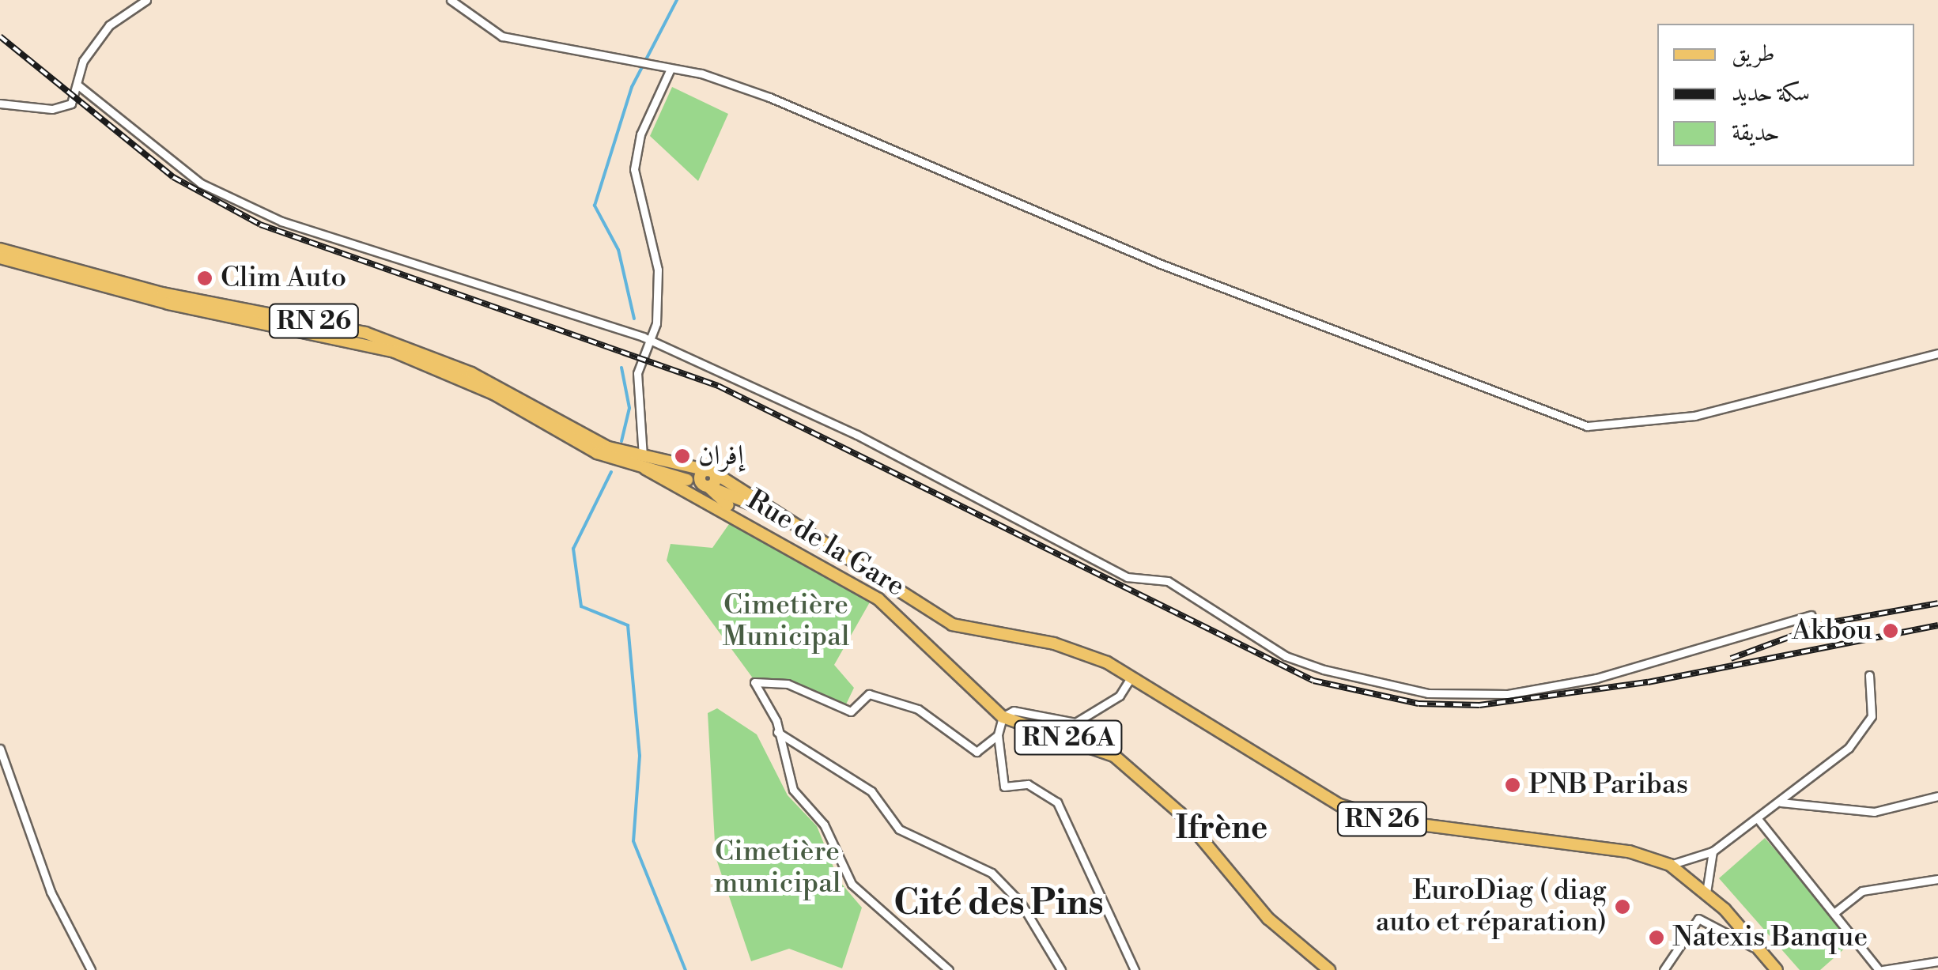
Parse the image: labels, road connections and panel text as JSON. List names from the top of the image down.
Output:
{
  "streets": {
    "main road": ["RN 26", "Rue de la Gare", "RN 26A"]
  },
  "districts": ["Ifrène", "Cité des Pins"],
  "parks": ["Cimetière Municipal", "Cimetière municipal"],
  "places": [
    "Clim Auto",
    "إفران",
    "Akbou",
    "PNB Paribas",
    "EuroDiag ( diag auto et réparation)",
    "Natexis Banque"
  ],
  "legend": ["طريق", "سكة حديد", "حديقة"]
}
